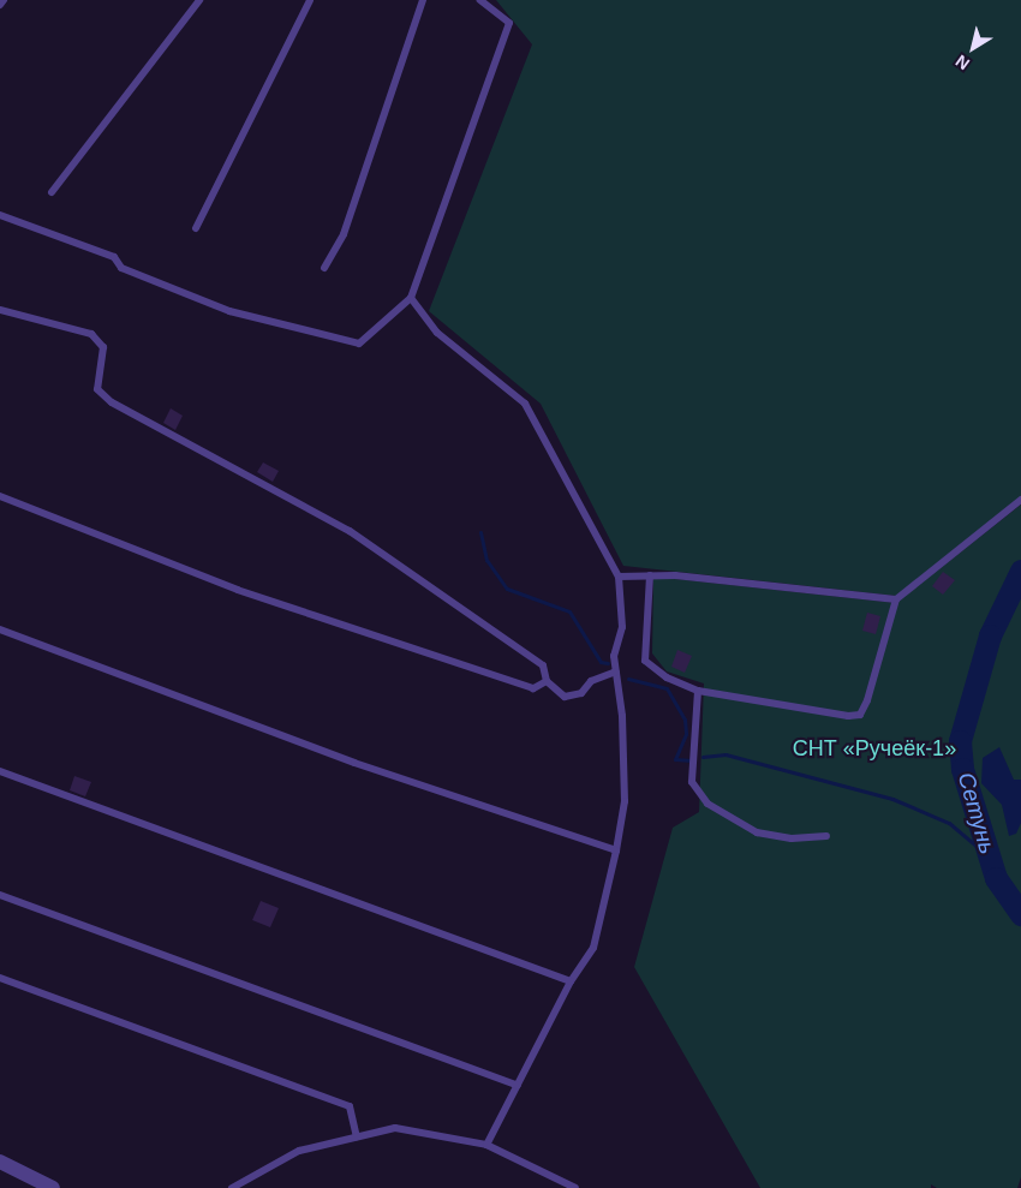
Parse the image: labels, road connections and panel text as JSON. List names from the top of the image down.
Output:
{
  "water": ["Сетунь"],
  "parks": ["СНТ «Ручеёк-1»"],
  "north": "bottom left"
}
